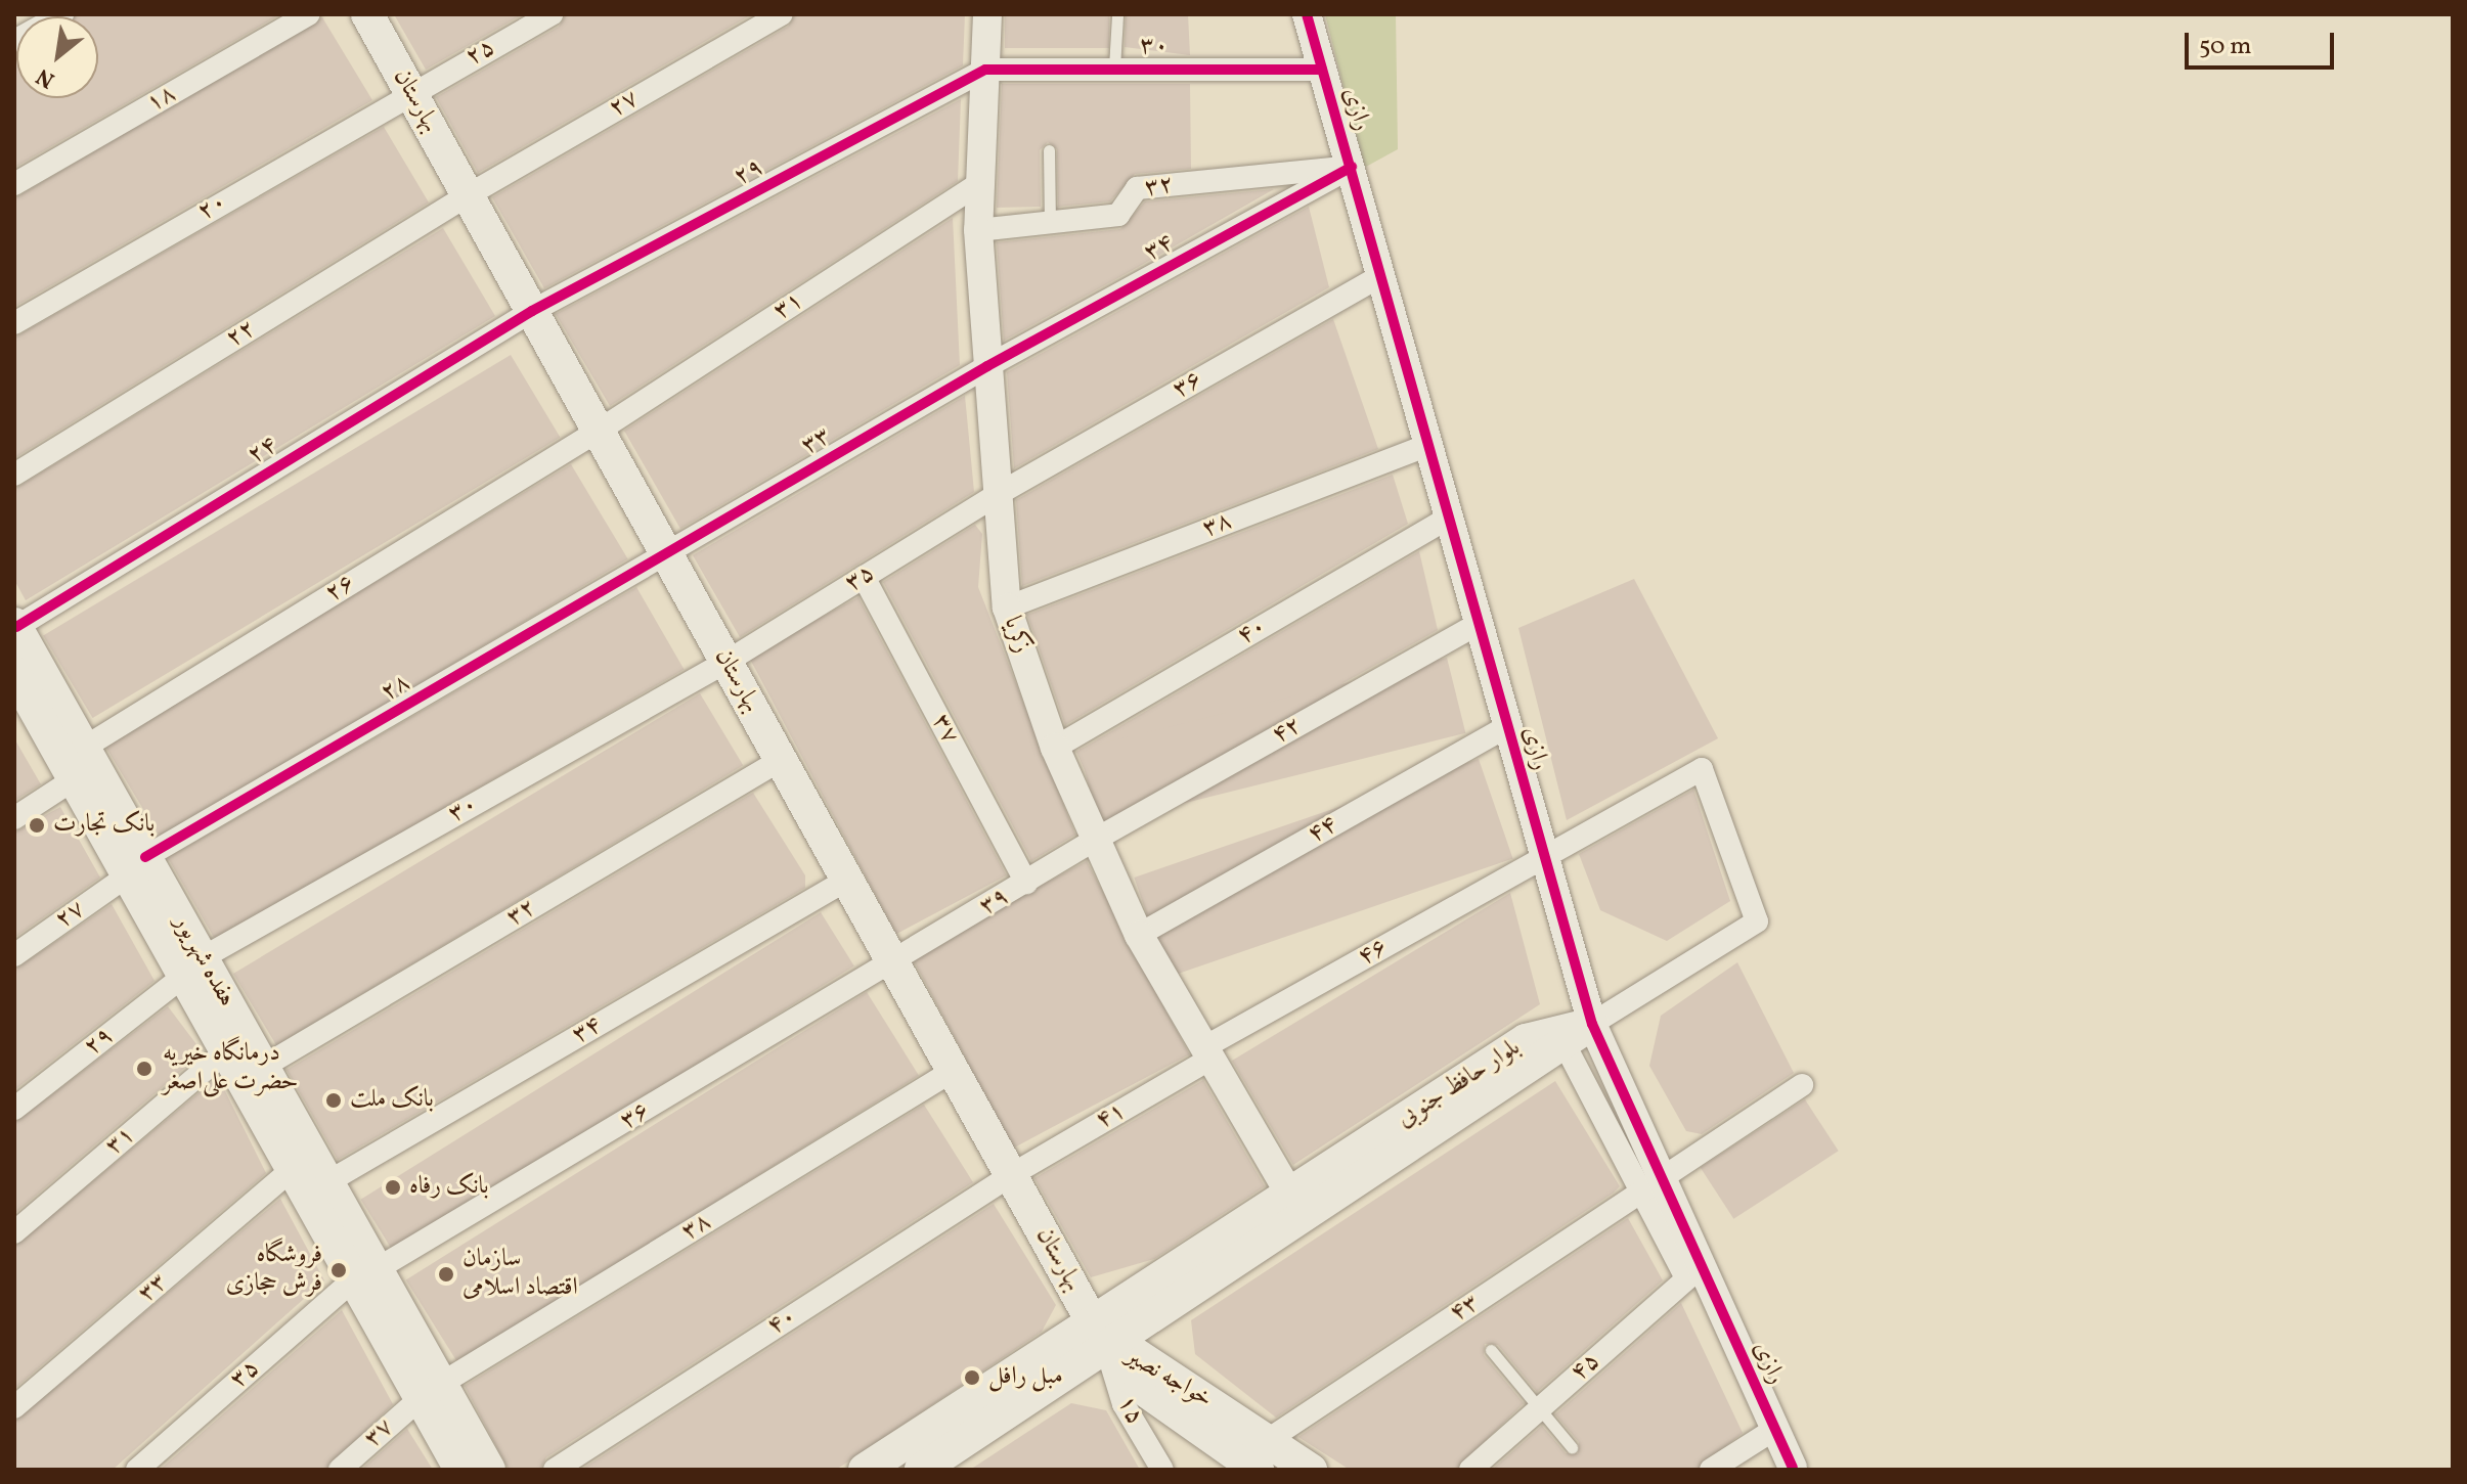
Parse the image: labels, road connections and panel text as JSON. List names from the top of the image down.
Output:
{
  "streets": {
    "main road": [
      "بهارستان",
      "هفده شهریور",
      "بلوار حافظ جنوبی",
      "خواجه نصیر"
    ],
    "street": [
      "۳۰",
      "۲۵",
      "۱۸",
      "۲۷",
      "رازی",
      "۲۹",
      "۳۲",
      "۲۰",
      "۳۴",
      "۳۱",
      "۲۲",
      "۳۶",
      "۳۳",
      "۲۴",
      "۳۸",
      "۳۵",
      "۲۶",
      "۴۰",
      "زکریا",
      "۲۸",
      "۳۷",
      "۴۲",
      "۴۴",
      "۳۹",
      "۴۶",
      "۴۱",
      "۴۳",
      "۴۵",
      "۱۵"
    ]
  },
  "crossings": [
    ["۳۰", "بهارستان"],
    ["۳۰", "رازی"],
    ["۳۰", "۲۹"],
    ["۳۰", "۳۵"],
    ["۳۰", "زکریا"],
    ["۳۰", "هفده شهریور"],
    ["۲۵", "بهارستان"],
    ["۲۵", "۲۰"],
    ["بهارستان", "۲۷"],
    ["بهارستان", "۲۹"],
    ["بهارستان", "۳۲"],
    ["بهارستان", "۲۰"],
    ["بهارستان", "۳۴"],
    ["بهارستان", "۳۱"],
    ["بهارستان", "۲۲"],
    ["بهارستان", "۳۶"],
    ["بهارستان", "۳۳"],
    ["بهارستان", "۲۴"],
    ["بهارستان", "۳۸"],
    ["بهارستان", "۳۵"],
    ["بهارستان", "۲۶"],
    ["بهارستان", "۴۰"],
    ["بهارستان", "۲۸"],
    ["بهارستان", "۳۹"],
    ["بهارستان", "بلوار حافظ جنوبی"],
    ["بهارستان", "۴۱"],
    ["بهارستان", "خواجه نصیر"],
    ["بهارستان", "۱۵"],
    ["۲۷", "۲۲"],
    ["۲۷", "۲۸"],
    ["۲۷", "هفده شهریور"],
    ["رازی", "۳۲"],
    ["رازی", "۳۴"],
    ["رازی", "۳۶"],
    ["رازی", "۳۸"],
    ["رازی", "۴۰"],
    ["رازی", "۴۲"],
    ["رازی", "۴۴"],
    ["رازی", "۴۶"],
    ["رازی", "بلوار حافظ جنوبی"],
    ["رازی", "۴۳"],
    ["رازی", "۴۵"],
    ["۲۹", "۲۴"],
    ["۲۹", "زکریا"],
    ["۲۹", "هفده شهریور"],
    ["۳۲", "۳۴"],
    ["۳۲", "زکریا"],
    ["۳۲", "هفده شهریور"],
    ["۳۴", "۳۳"],
    ["۳۴", "زکریا"],
    ["۳۴", "هفده شهریور"],
    ["۳۱", "۲۶"],
    ["۳۱", "زکریا"],
    ["۳۱", "هفده شهریور"],
    ["۳۶", "۳۵"],
    ["۳۶", "زکریا"],
    ["۳۶", "۳۹"],
    ["۳۶", "هفده شهریور"],
    ["۳۳", "زکریا"],
    ["۳۳", "۲۸"],
    ["۳۳", "هفده شهریور"],
    ["۲۴", "هفده شهریور"],
    ["۳۸", "زکریا"],
    ["۳۸", "۳۷"],
    ["۳۸", "هفده شهریور"],
    ["۳۵", "زکریا"],
    ["۳۵", "۳۷"],
    ["۳۵", "هفده شهریور"],
    ["۲۶", "هفده شهریور"],
    ["۴۰", "زکریا"],
    ["۴۰", "۴۱"],
    ["زکریا", "۴۲"],
    ["زکریا", "۴۴"],
    ["زکریا", "۳۹"],
    ["زکریا", "۴۶"],
    ["زکریا", "بلوار حافظ جنوبی"],
    ["زکریا", "۴۱"],
    ["۲۸", "هفده شهریور"],
    ["۳۷", "۳۹"],
    ["۳۷", "هفده شهریور"],
    ["۴۲", "۳۹"],
    ["۴۶", "۴۱"],
    ["بلوار حافظ جنوبی", "خواجه نصیر"],
    ["بلوار حافظ جنوبی", "۱۵"],
    ["۴۳", "خواجه نصیر"],
    ["خواجه نصیر", "۱۵"]
  ],
  "places": [
    "بانک تجارت",
    "درمانگاه خیریه حضرت علی‌اصغر",
    "بانک ملت",
    "بانک رفاه",
    "فروشگاه فرش حجازی",
    "سازمان اقتصاد اسلامی",
    "مبل رافل"
  ],
  "scale_bar": "50 m",
  "north": "bottom left"
}
